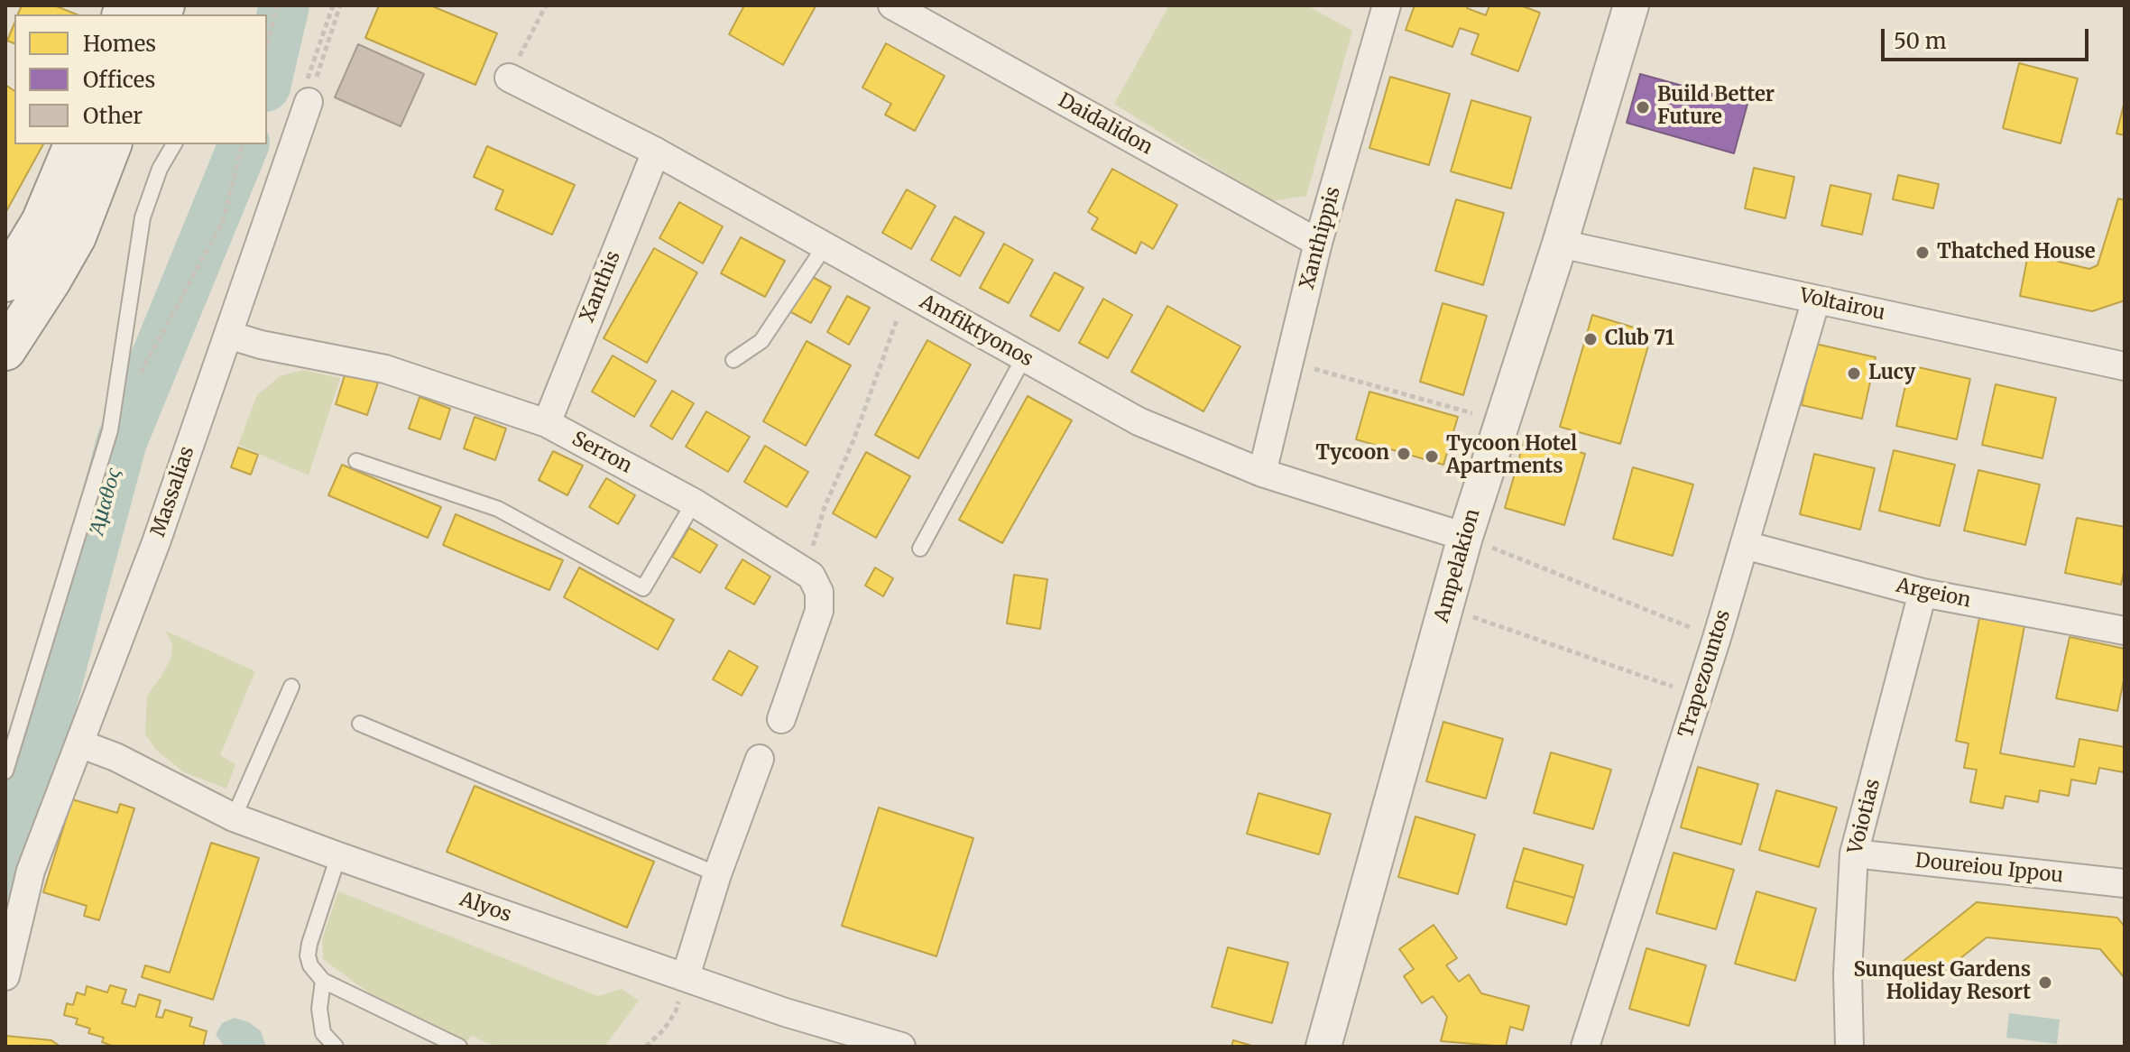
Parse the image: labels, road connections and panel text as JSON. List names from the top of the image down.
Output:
{
  "streets": {
    "street": [
      "Daidalidon",
      "Xanthippis",
      "Xanthis",
      "Voltairou",
      "Amfiktyonos",
      "Serron",
      "Massalias",
      "Ampelakion",
      "Argeion",
      "Trapezountos",
      "Voiotias",
      "Doureiou Ippou",
      "Alyos"
    ]
  },
  "crossings": [
    ["Daidalidon", "Xanthippis"],
    ["Xanthippis", "Amfiktyonos"],
    ["Xanthis", "Amfiktyonos"],
    ["Xanthis", "Serron"],
    ["Voltairou", "Ampelakion"],
    ["Voltairou", "Trapezountos"],
    ["Amfiktyonos", "Ampelakion"],
    ["Serron", "Massalias"],
    ["Massalias", "Alyos"],
    ["Argeion", "Trapezountos"],
    ["Argeion", "Voiotias"],
    ["Voiotias", "Doureiou Ippou"]
  ],
  "water": ["Άμαθος"],
  "places": [
    "Build Better Future",
    "Thatched House",
    "Club 71",
    "Lucy",
    "Tycoon",
    "Tycoon Hotel Apartments",
    "Sunquest Gardens Holiday Resort"
  ],
  "legend": ["Homes", "Offices", "Other"],
  "scale_bar": "50 m"
}
